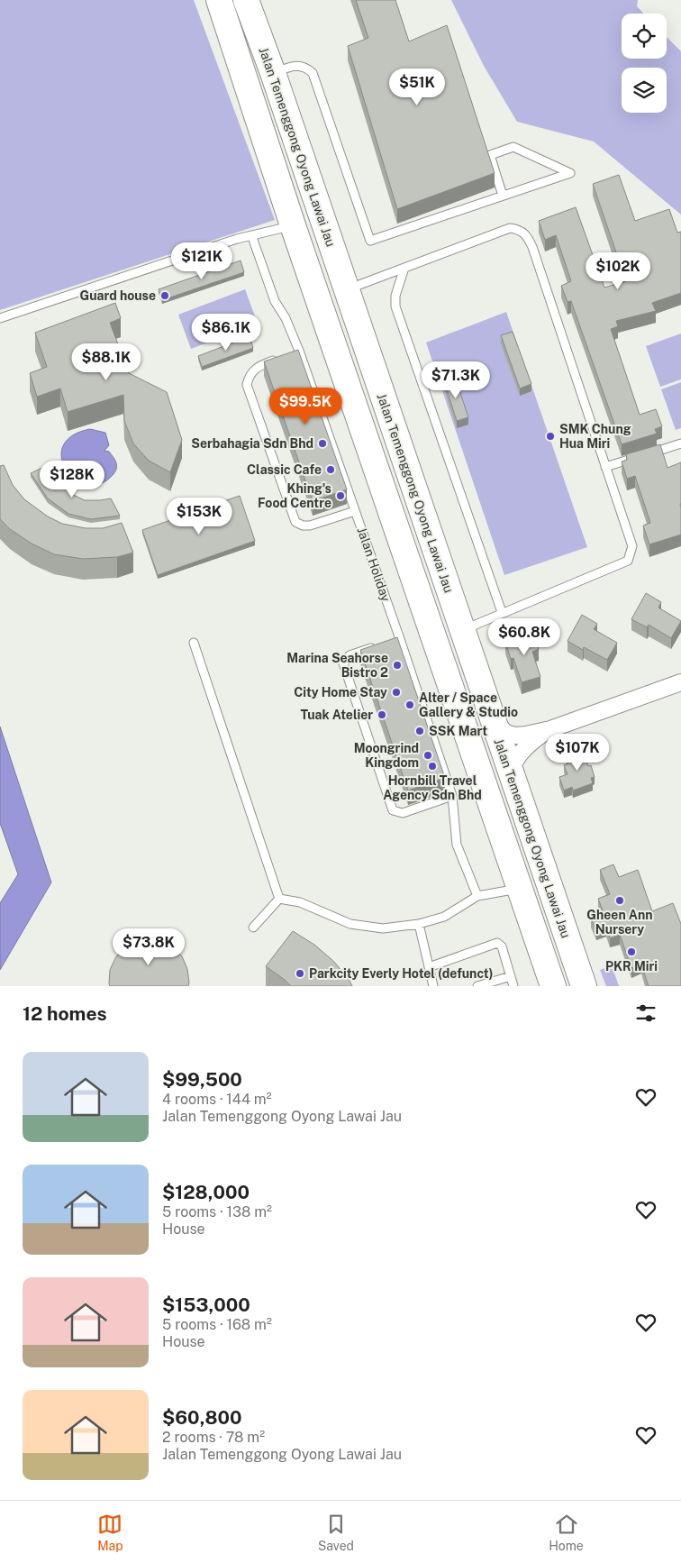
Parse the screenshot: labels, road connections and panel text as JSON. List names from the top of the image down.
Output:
{
  "streets": {
    "main road": ["Jalan Temenggong Oyong Lawai Jau"],
    "lane": ["Jalan Holiday"]
  },
  "places": [
    "Guard house",
    "SMK Chung Hua Miri",
    "Serbahagia Sdn Bhd",
    "Classic Cafe",
    "Khing's Food Centre",
    "Marina Seahorse Bistro 2",
    "City Home Stay",
    "Alter / Space Gallery & Studio",
    "Tuak Atelier",
    "SSK Mart",
    "Moongrind Kingdom",
    "Hornbill Travel Agency Sdn Bhd",
    "Gheen Ann Nursery",
    "PKR Miri",
    "Parkcity Everly Hotel (defunct)"
  ],
  "page": {
    "price": [
      "$51K",
      "$121K",
      "$102K",
      "$86.1K",
      "$88.1K",
      "$71.3K",
      "$99.5K",
      "$128K",
      "$153K",
      "$60.8K",
      "$107K",
      "$73.8K"
    ],
    "heading": "12 homes",
    "list": [
      {
        "name": "$99,500",
        "note": "4 rooms · 144 m² · Jalan Temenggong Oyong Lawai Jau"
      },
      {
        "name": "$128,000",
        "note": "5 rooms · 138 m² · House"
      },
      {
        "name": "$153,000",
        "note": "5 rooms · 168 m² · House"
      },
      {
        "name": "$60,800",
        "note": "2 rooms · 78 m² · Jalan Temenggong Oyong Lawai Jau"
      }
    ],
    "tabs": ["Map", "Saved", "Home"]
  }
}
